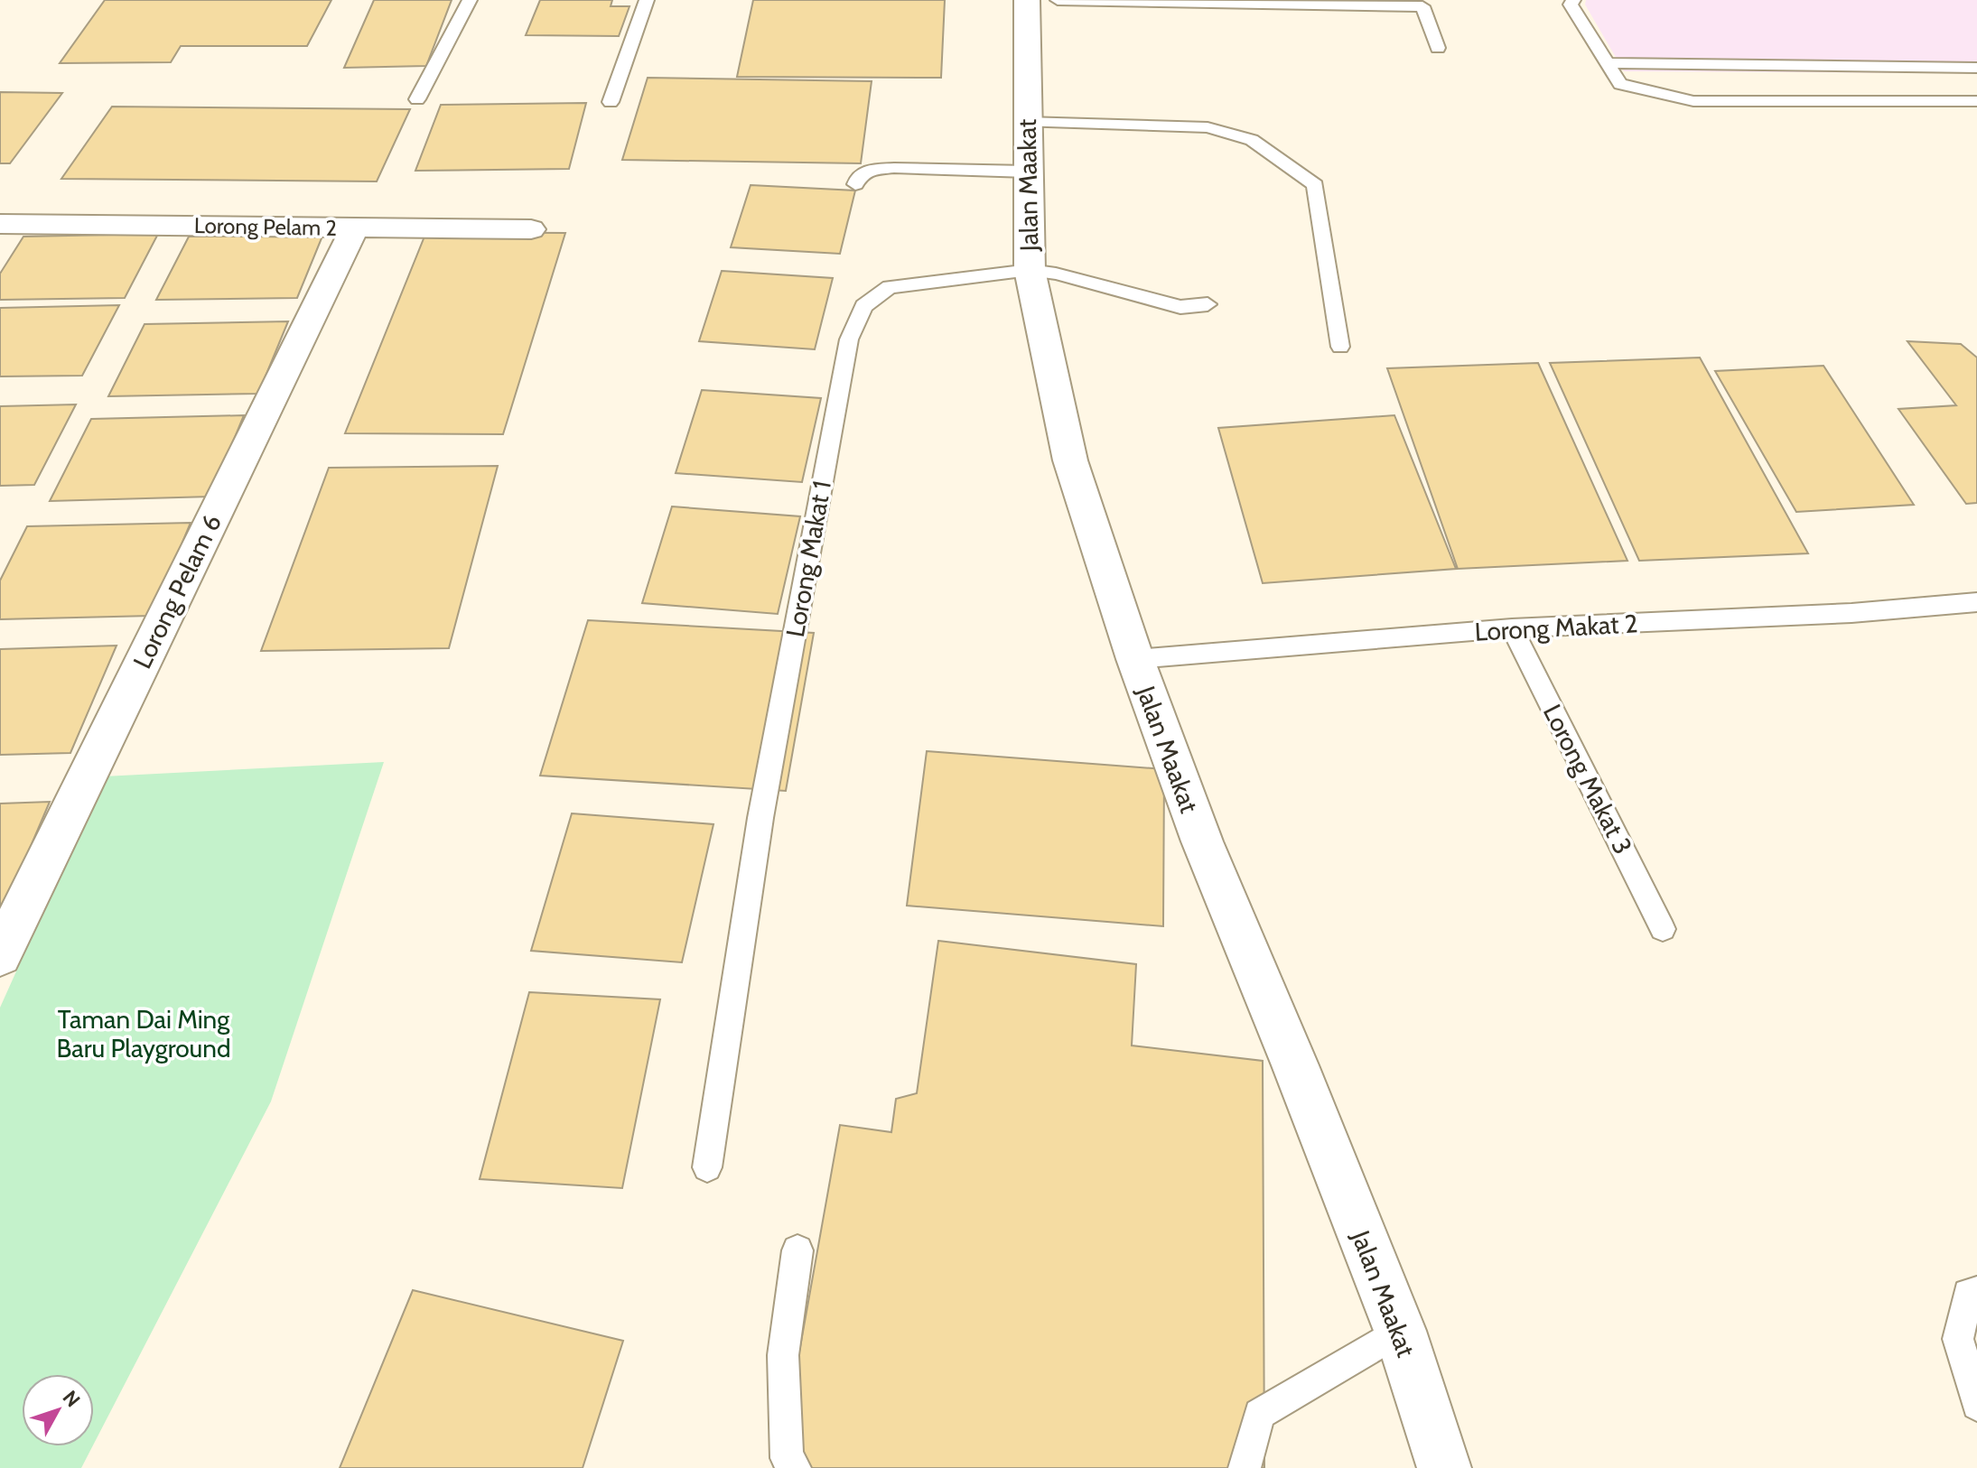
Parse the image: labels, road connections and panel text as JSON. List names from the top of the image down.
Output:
{
  "streets": {
    "street": ["Jalan Maakat", "Lorong Pelam 2", "Lorong Pelam 6"],
    "lane": ["Lorong Makat 1", "Lorong Makat 2", "Lorong Makat 3"]
  },
  "crossings": [
    ["Jalan Maakat", "Lorong Makat 1"],
    ["Jalan Maakat", "Lorong Makat 2"],
    ["Lorong Pelam 2", "Lorong Pelam 6"],
    ["Lorong Makat 2", "Lorong Makat 3"]
  ],
  "parks": ["Taman Dai Ming Baru Playground"],
  "north": "top right"
}
